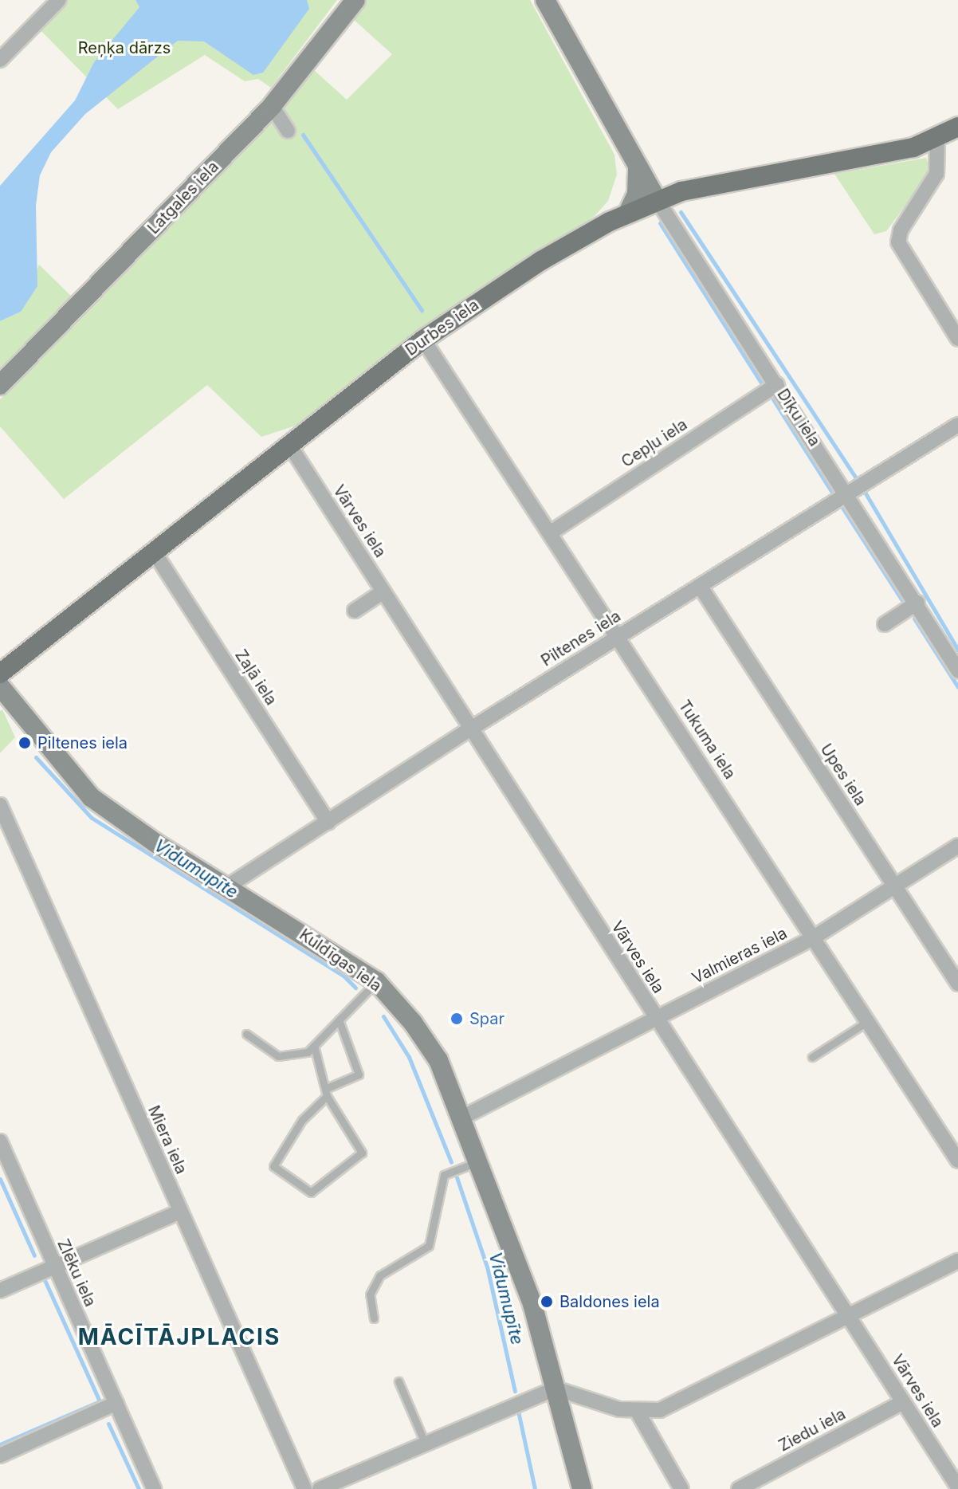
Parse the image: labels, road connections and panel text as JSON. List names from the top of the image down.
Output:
{
  "streets": {
    "main road": ["Durbes iela"],
    "street": [
      "Latgales iela",
      "Dīķu iela",
      "Cepļu iela",
      "Vārves iela",
      "Piltenes iela",
      "Zaļā iela",
      "Tukuma iela",
      "Upes iela",
      "Valmieras iela",
      "Kuldīgas iela",
      "Miera iela",
      "Zlēku iela",
      "Ziedu iela"
    ]
  },
  "crossings": [
    ["Durbes iela", "Dīķu iela"],
    ["Durbes iela", "Vārves iela"],
    ["Durbes iela", "Zaļā iela"],
    ["Durbes iela", "Tukuma iela"],
    ["Dīķu iela", "Cepļu iela"],
    ["Dīķu iela", "Piltenes iela"],
    ["Cepļu iela", "Tukuma iela"],
    ["Vārves iela", "Piltenes iela"],
    ["Vārves iela", "Valmieras iela"],
    ["Vārves iela", "Ziedu iela"],
    ["Piltenes iela", "Zaļā iela"],
    ["Piltenes iela", "Tukuma iela"],
    ["Piltenes iela", "Upes iela"],
    ["Piltenes iela", "Kuldīgas iela"],
    ["Tukuma iela", "Valmieras iela"],
    ["Upes iela", "Valmieras iela"],
    ["Valmieras iela", "Kuldīgas iela"]
  ],
  "districts": ["MĀCĪTĀJPLACIS"],
  "water": ["Vidumupīte"],
  "parks": ["Reņķa dārzs"],
  "places": ["Piltenes iela", "Spar", "Baldones iela"]
}
